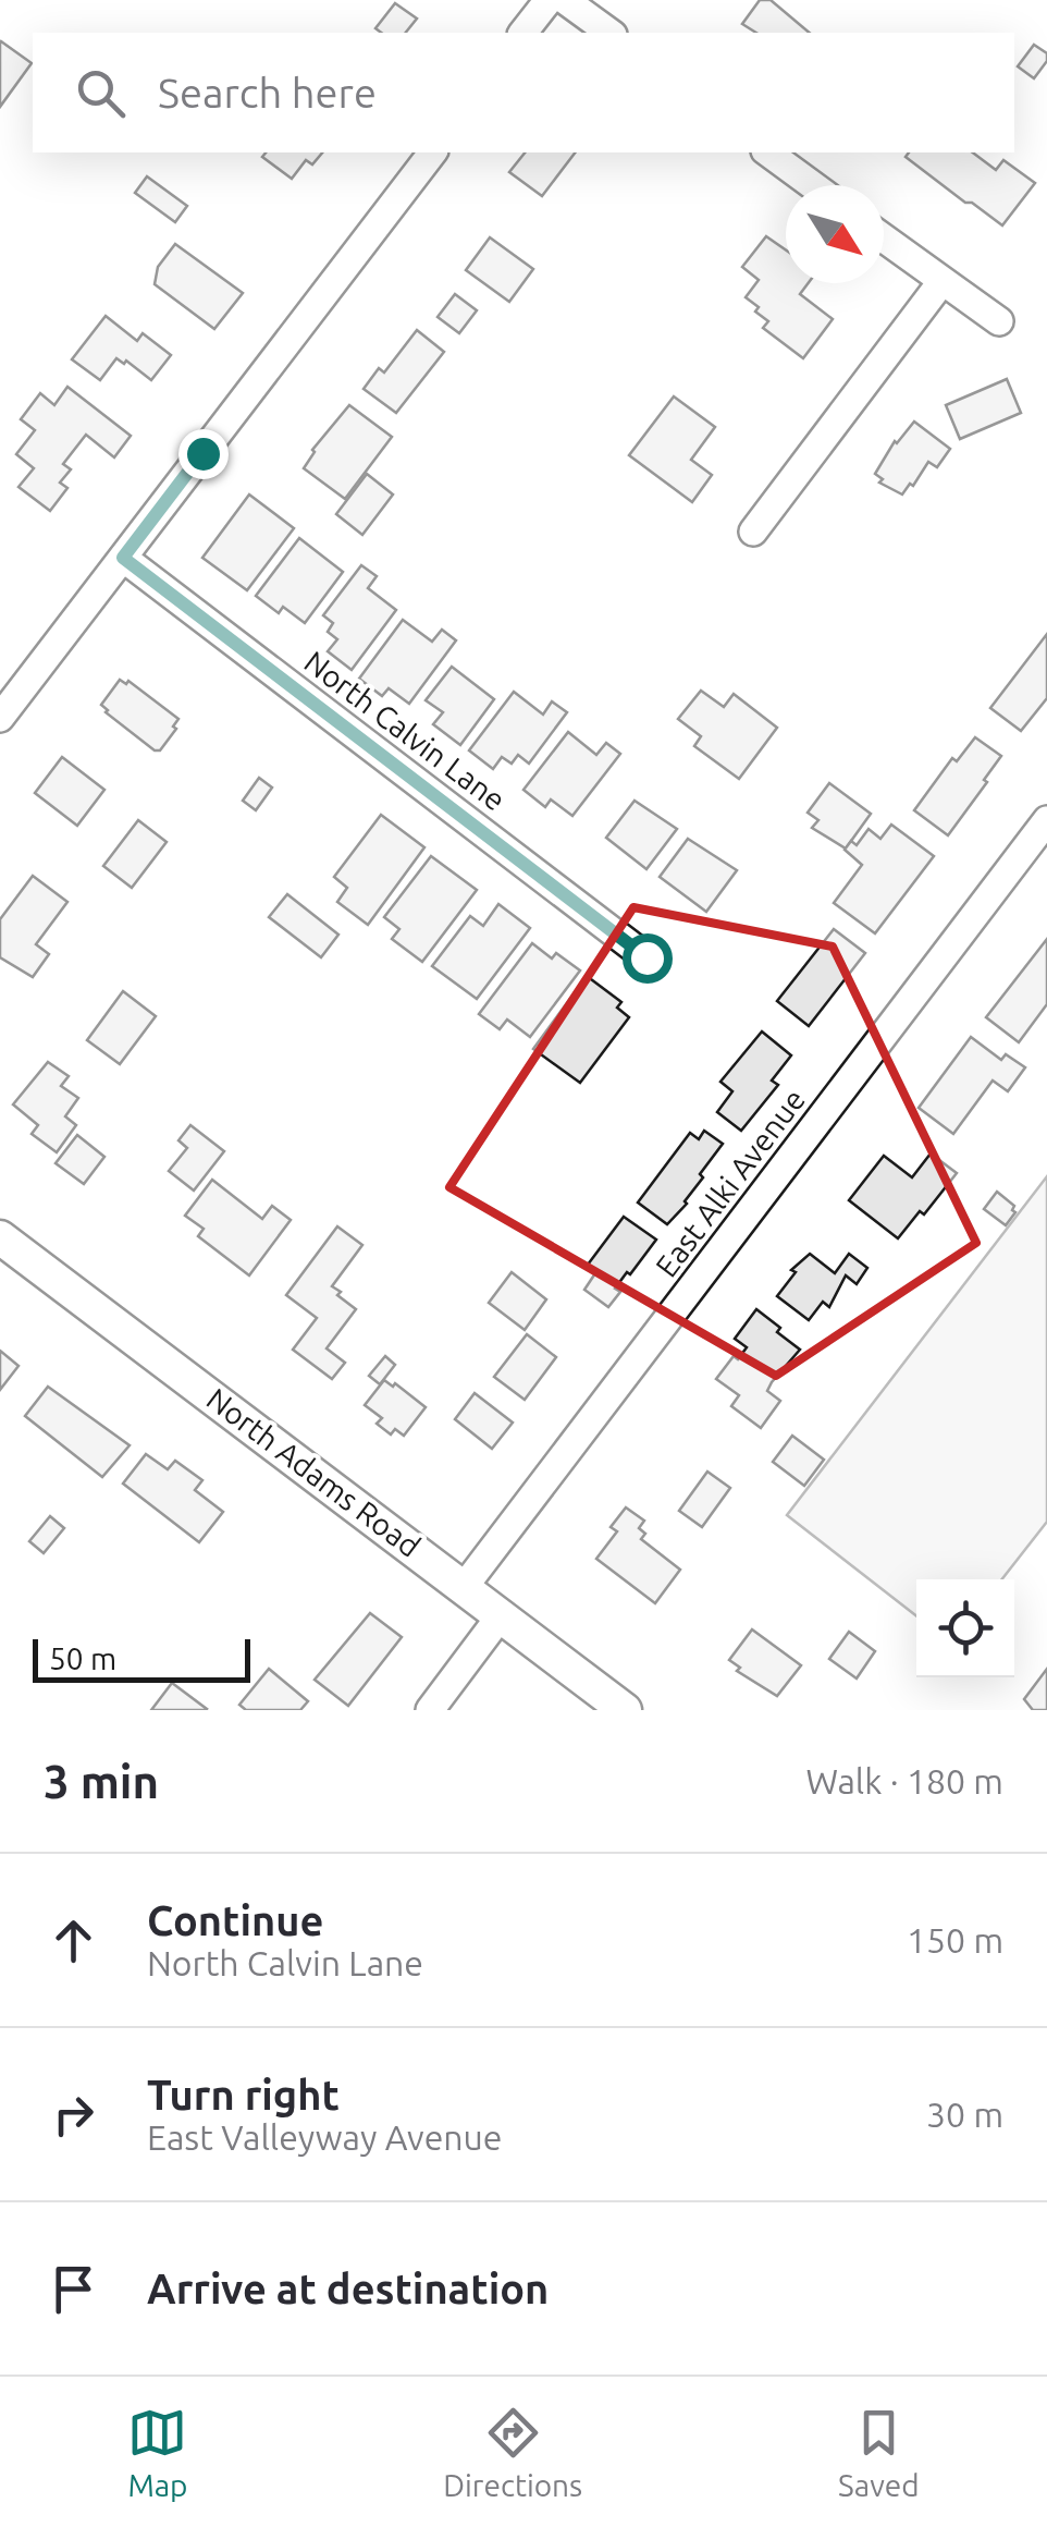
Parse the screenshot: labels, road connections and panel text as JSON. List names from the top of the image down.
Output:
{
  "streets": {
    "street": ["North Calvin Lane", "East Alki Avenue", "North Adams Road"]
  },
  "crossings": [
    ["East Alki Avenue", "North Adams Road"]
  ],
  "scale_bar": "50 m",
  "north": "bottom right",
  "page": {
    "search": "Search here",
    "scale": "50 m",
    "heading": ["3 min", "Walk · 180 m"],
    "list": [
      ["Continue", "North Calvin Lane", "150 m"],
      ["Turn right", "East Valleyway Avenue", "30 m"],
      "Arrive at destination"
    ],
    "nav": ["Map", "Directions", "Saved"]
  }
}
